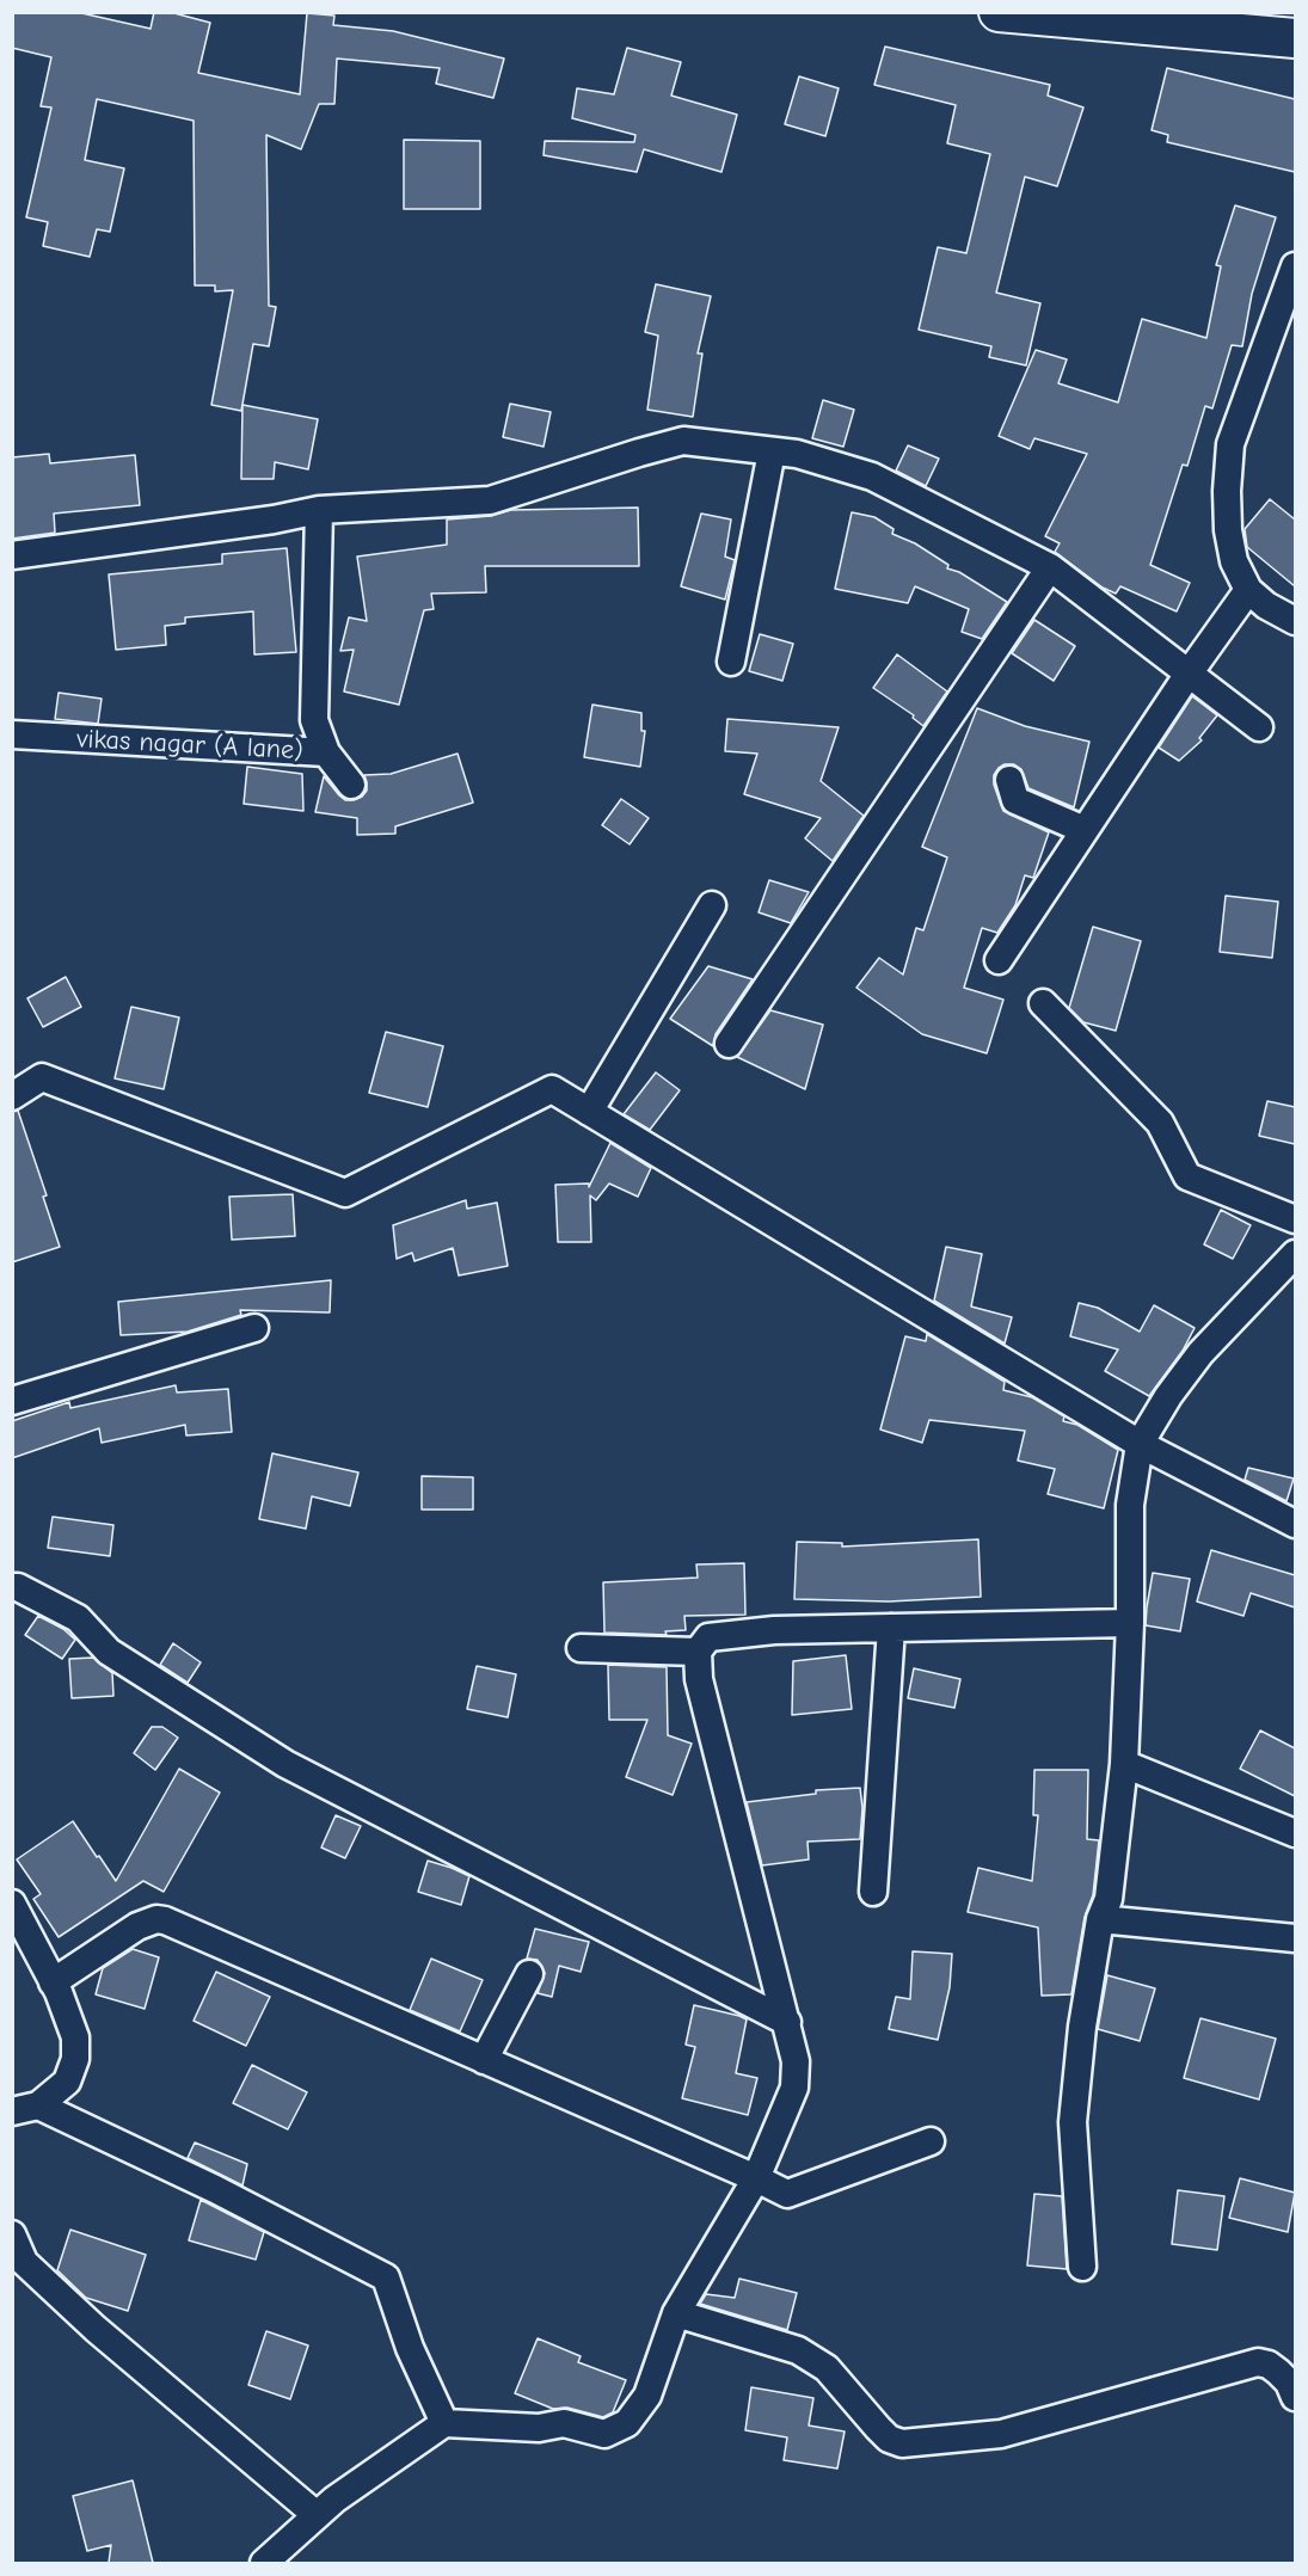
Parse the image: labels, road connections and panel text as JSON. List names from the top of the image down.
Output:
{
  "streets": {
    "street": ["vikas nagar (A lane)"]
  }
}
